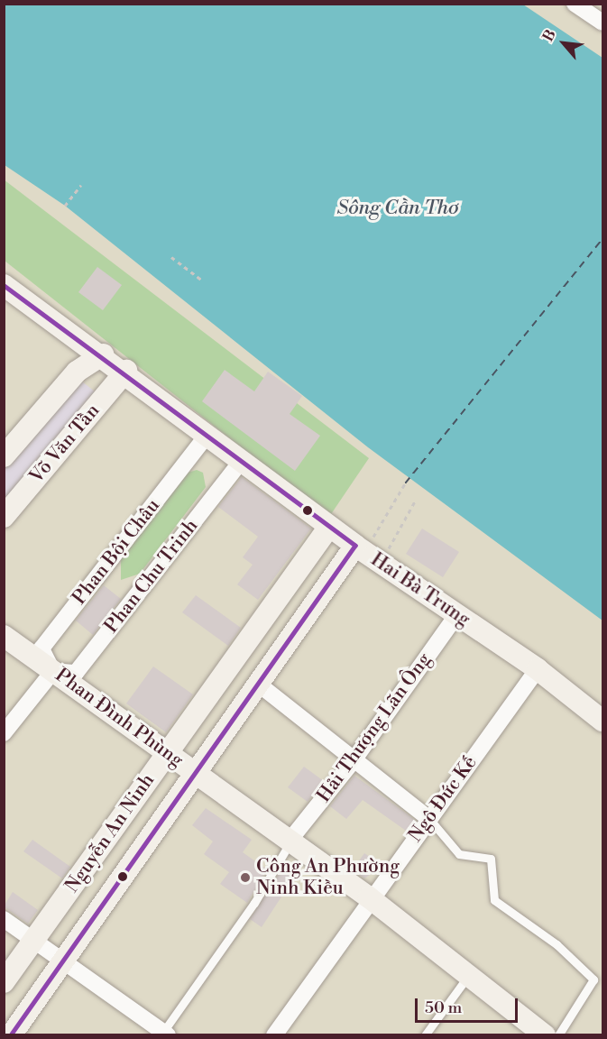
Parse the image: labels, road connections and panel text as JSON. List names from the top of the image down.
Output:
{
  "streets": {
    "street": [
      "Võ Văn Tần",
      "Phan Bội Châu",
      "Phan Chu Trinh",
      "Hai Bà Trưng",
      "Phan Đình Phùng",
      "Hải Thượng Lãn Ông",
      "Ngô Đức Kế",
      "Nguyễn An Ninh"
    ]
  },
  "crossings": [
    ["Võ Văn Tần", "Hai Bà Trưng"],
    ["Phan Bội Châu", "Phan Chu Trinh"],
    ["Phan Bội Châu", "Hai Bà Trưng"],
    ["Phan Bội Châu", "Phan Đình Phùng"],
    ["Phan Chu Trinh", "Hai Bà Trưng"],
    ["Phan Chu Trinh", "Phan Đình Phùng"],
    ["Hai Bà Trưng", "Hải Thượng Lãn Ông"],
    ["Hai Bà Trưng", "Ngô Đức Kế"],
    ["Hai Bà Trưng", "Nguyễn An Ninh"],
    ["Phan Đình Phùng", "Hải Thượng Lãn Ông"],
    ["Phan Đình Phùng", "Ngô Đức Kế"],
    ["Phan Đình Phùng", "Nguyễn An Ninh"]
  ],
  "water": ["Sông Cần Thơ"],
  "places": ["Công An Phường Ninh Kiều"],
  "scale_bar": "50 m",
  "north": "top left"
}
